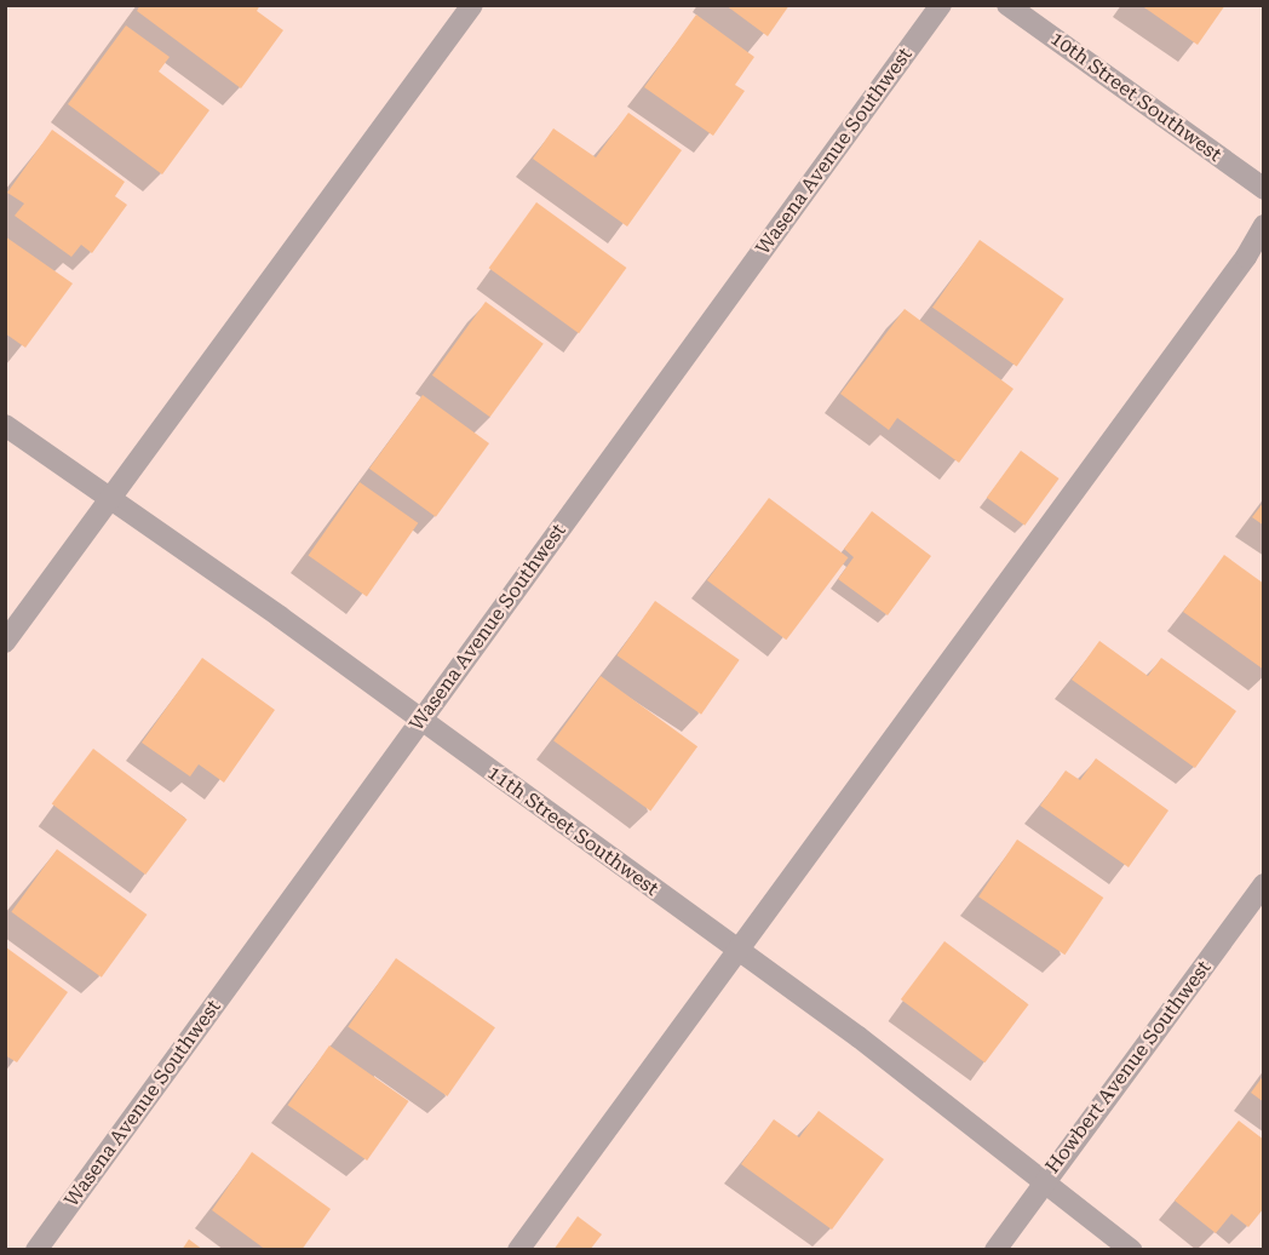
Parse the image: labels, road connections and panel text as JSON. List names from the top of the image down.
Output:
{
  "streets": {
    "street": [
      "10th Street Southwest",
      "Wasena Avenue Southwest",
      "11th Street Southwest",
      "Howbert Avenue Southwest"
    ]
  },
  "crossings": [
    ["Wasena Avenue Southwest", "11th Street Southwest"],
    ["11th Street Southwest", "Howbert Avenue Southwest"]
  ]
}
